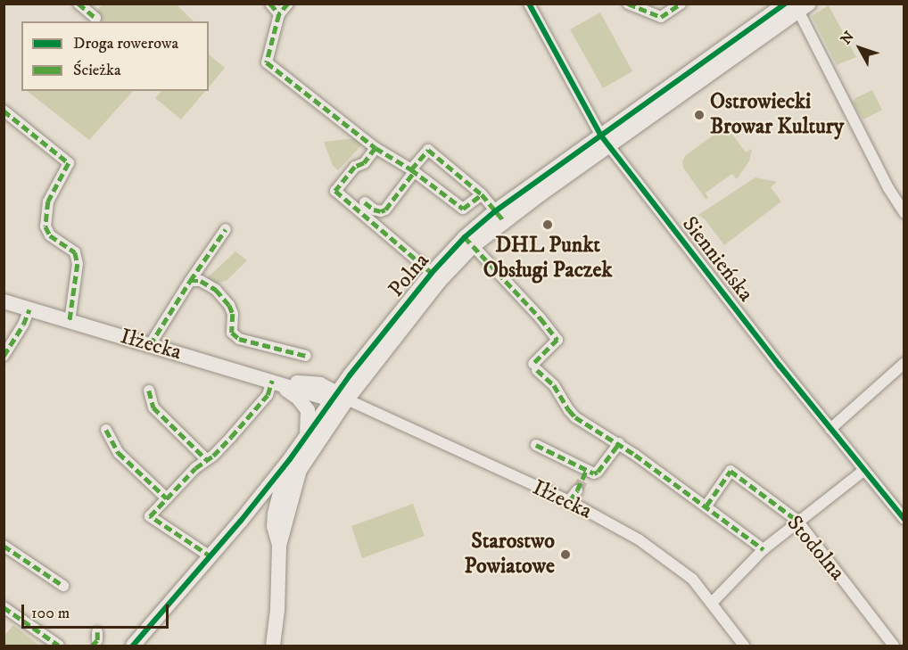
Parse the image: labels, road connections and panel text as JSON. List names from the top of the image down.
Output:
{
  "streets": {
    "street": [
      "Siennieńska",
      "Polna",
      "Iłżecka",
      "Stodolna"
    ]
  },
  "crossings": [
    ["Siennieńska", "Polna"],
    ["Polna", "Iłżecka"],
    ["Polna", "Stodolna"]
  ],
  "places": ["Ostrowiecki Browar Kultury", "DHL Punkt Obsługi Paczek", "Starostwo Powiatowe"],
  "legend": ["Droga rowerowa", "Ścieżka"],
  "scale_bar": "100 m",
  "north": "top left"
}
